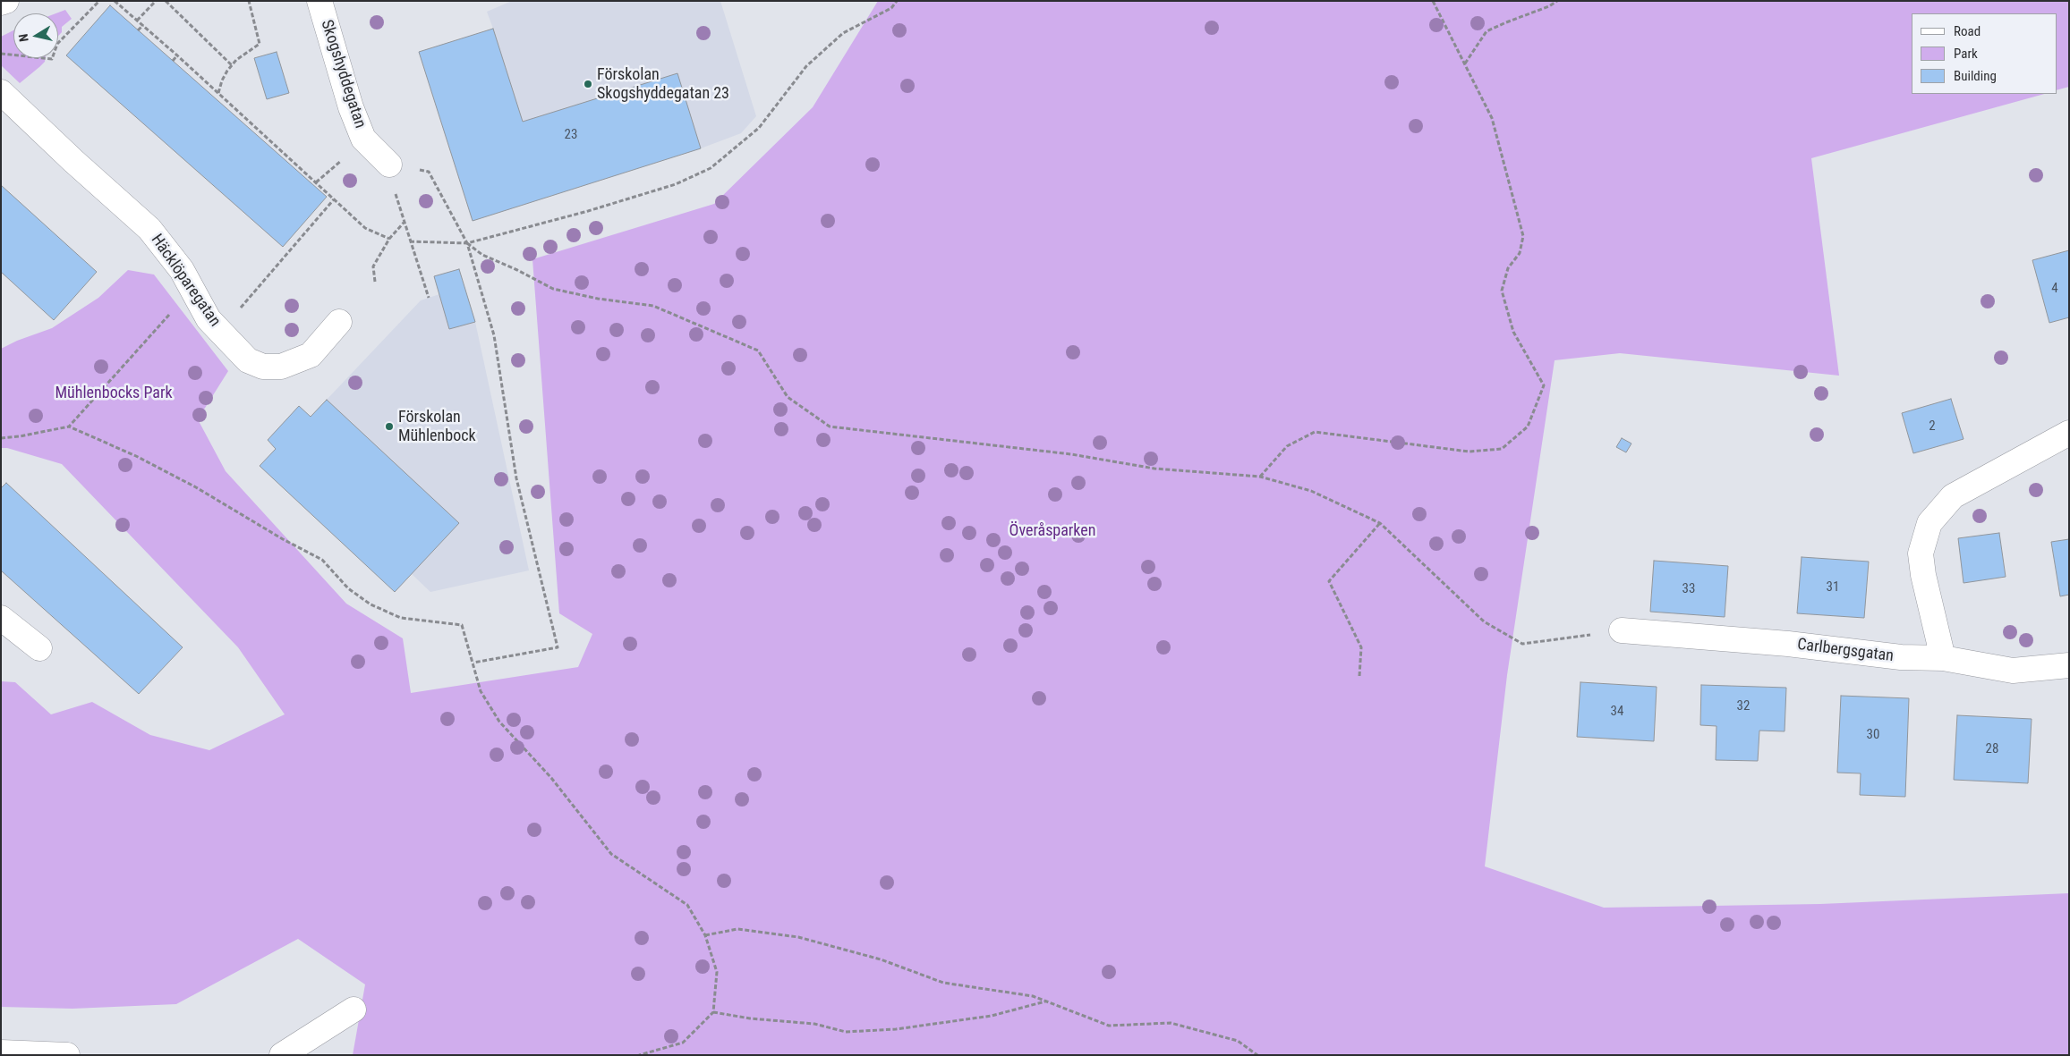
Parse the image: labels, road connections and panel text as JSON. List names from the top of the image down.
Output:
{
  "streets": {
    "street": ["Skogshyddegatan", "Häcklöparegatan", "Carlbergsgatan"]
  },
  "parks": ["Mühlenbocks Park", "Överåsparken"],
  "places": ["Förskolan Skogshyddegatan 23", "Förskolan Mühlenbock"],
  "house_numbers": [
    "23",
    "4",
    "2",
    "31",
    "33",
    "32",
    "34",
    "30",
    "28"
  ],
  "legend": ["Road", "Park", "Building"],
  "north": "left"
}
